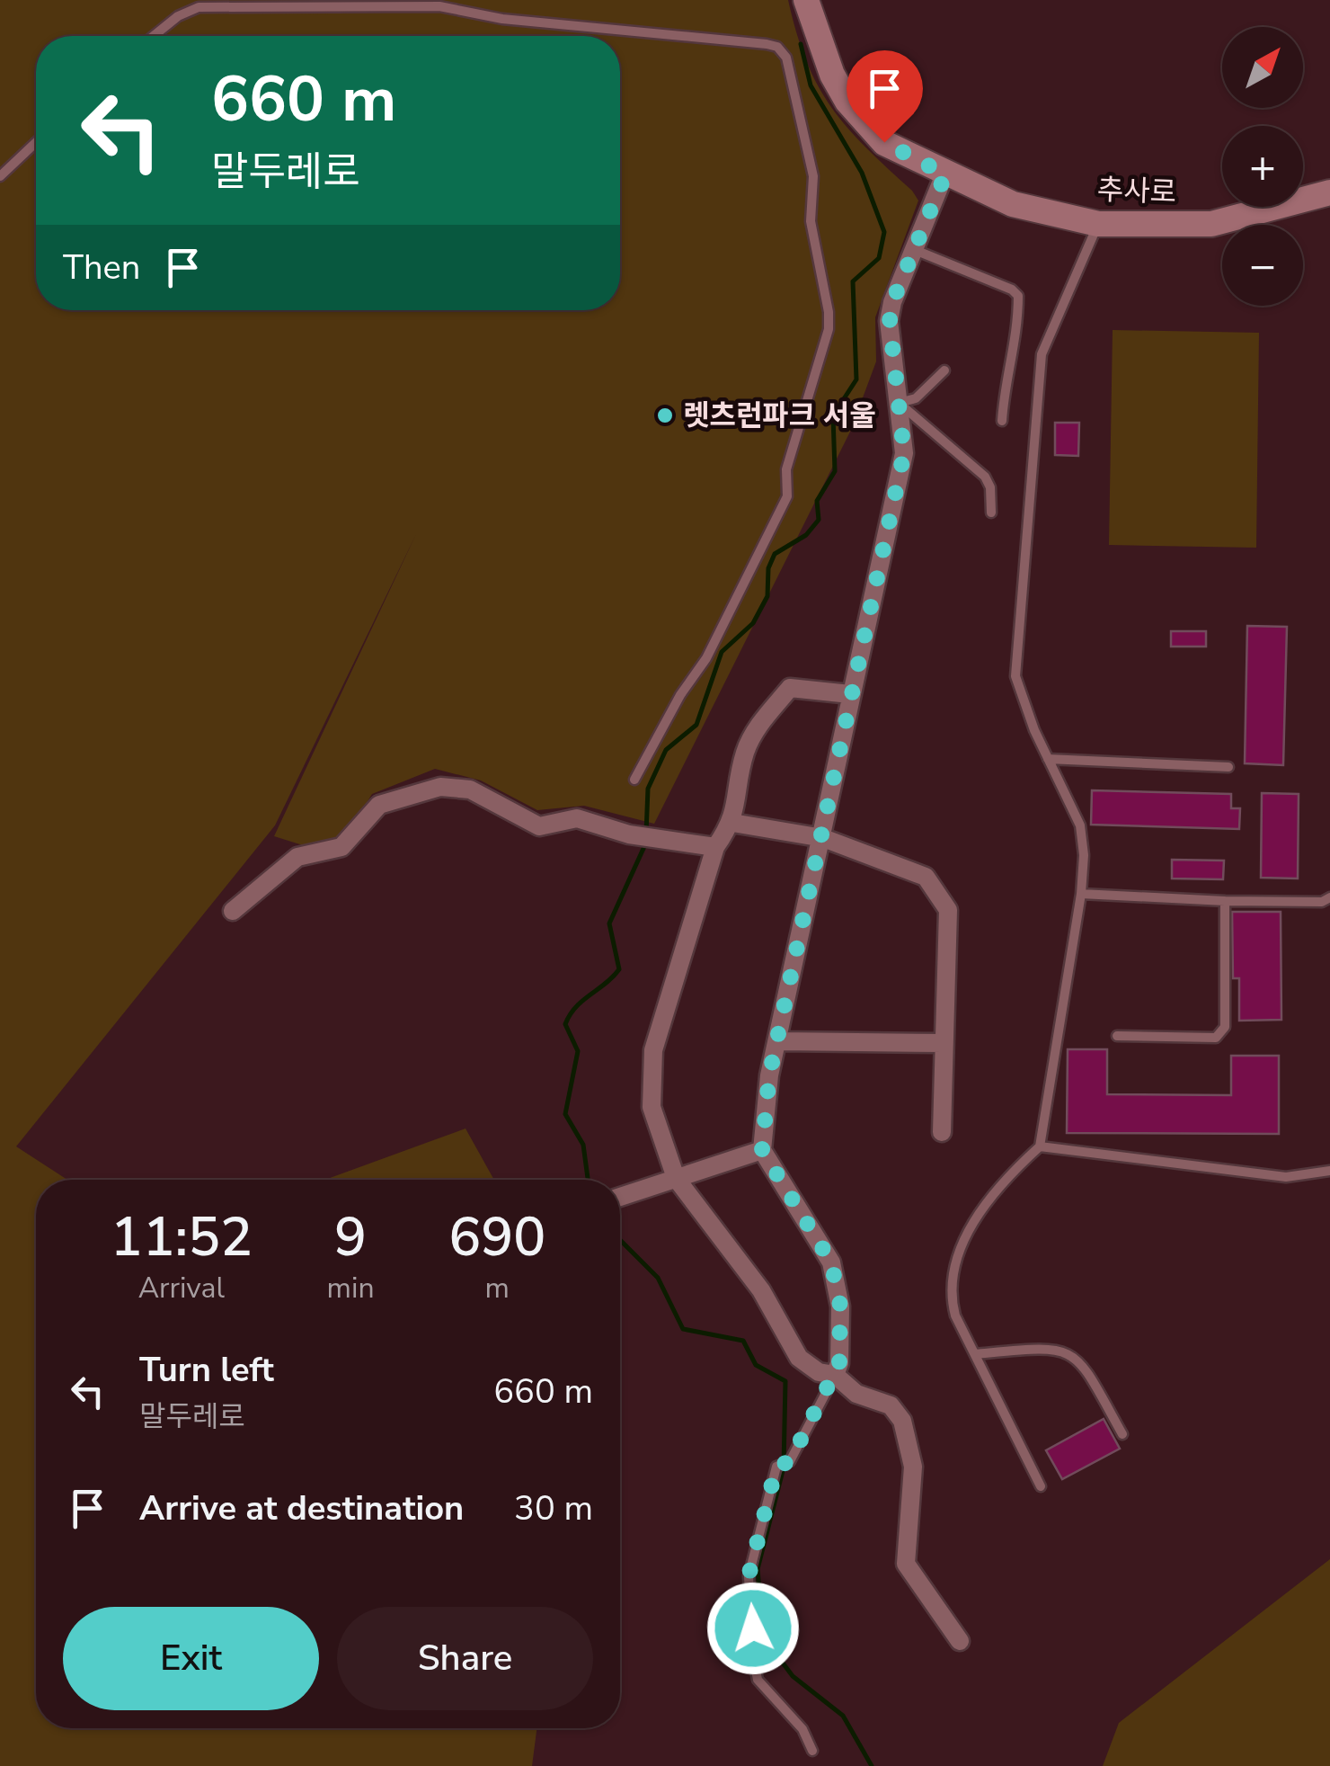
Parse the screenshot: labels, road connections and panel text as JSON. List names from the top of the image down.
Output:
{
  "streets": {
    "street": ["추사로"]
  },
  "places": ["렛츠런파크 서울"],
  "north": "top right",
  "page": {
    "map_buttons": ["+", "−"],
    "turn": ["660 m", "말두레로"],
    "then": "Then",
    "eta": [
      "11:52",
      "Arrival",
      "9",
      "min",
      "690",
      "m"
    ],
    "list": [
      {
        "name": "Turn left",
        "note": "말두레로",
        "value": "660 m"
      },
      {
        "name": "Arrive at destination",
        "value": "30 m"
      }
    ],
    "buttons": ["Exit", "Share"]
  }
}
